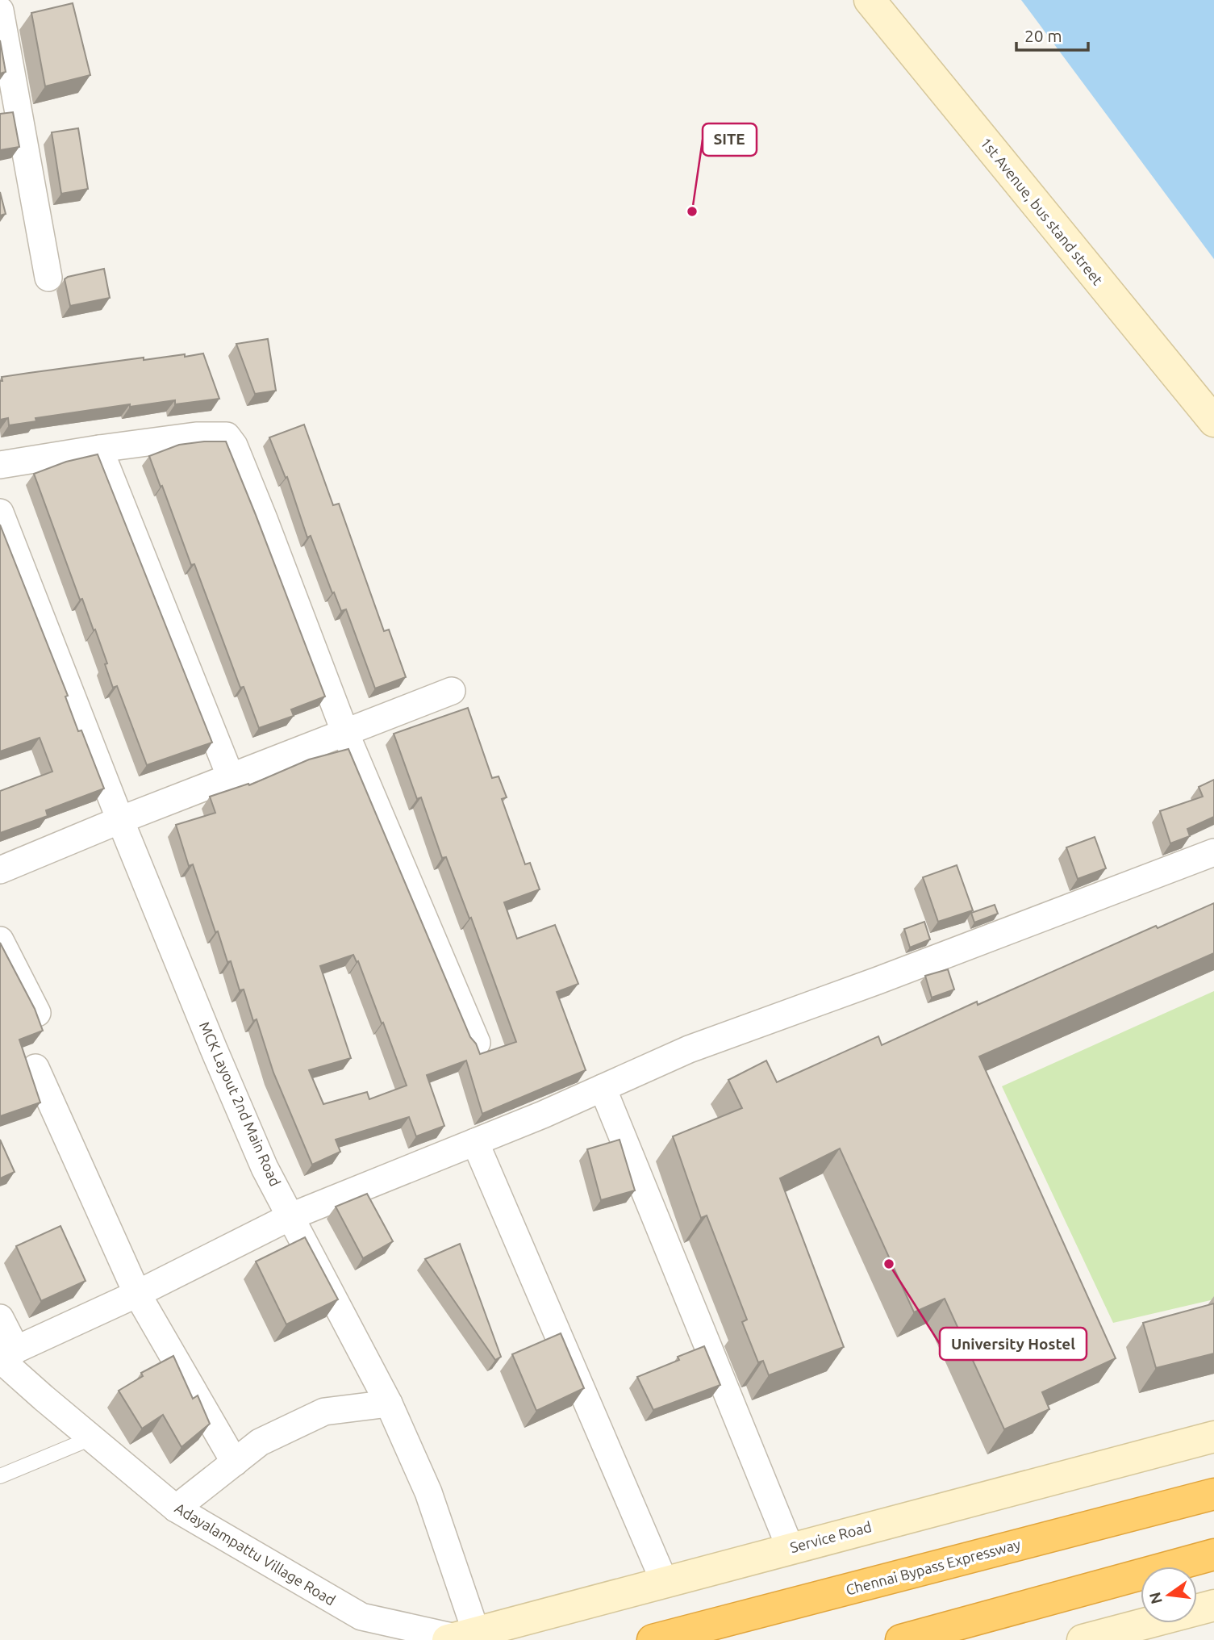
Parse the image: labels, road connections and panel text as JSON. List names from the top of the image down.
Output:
{
  "streets": {
    "highway": ["Chennai Bypass Expressway"],
    "street": [
      "1st Avenue, bus stand street",
      "MCK Layout 2nd Main Road",
      "Service Road",
      "Adayalampattu Village Road"
    ]
  },
  "crossings": [
    ["MCK Layout 2nd Main Road", "Service Road"],
    ["MCK Layout 2nd Main Road", "Adayalampattu Village Road"],
    ["Service Road", "Adayalampattu Village Road"]
  ],
  "places": ["SITE", "University Hostel"],
  "scale_bar": "20 m",
  "north": "left"
}
